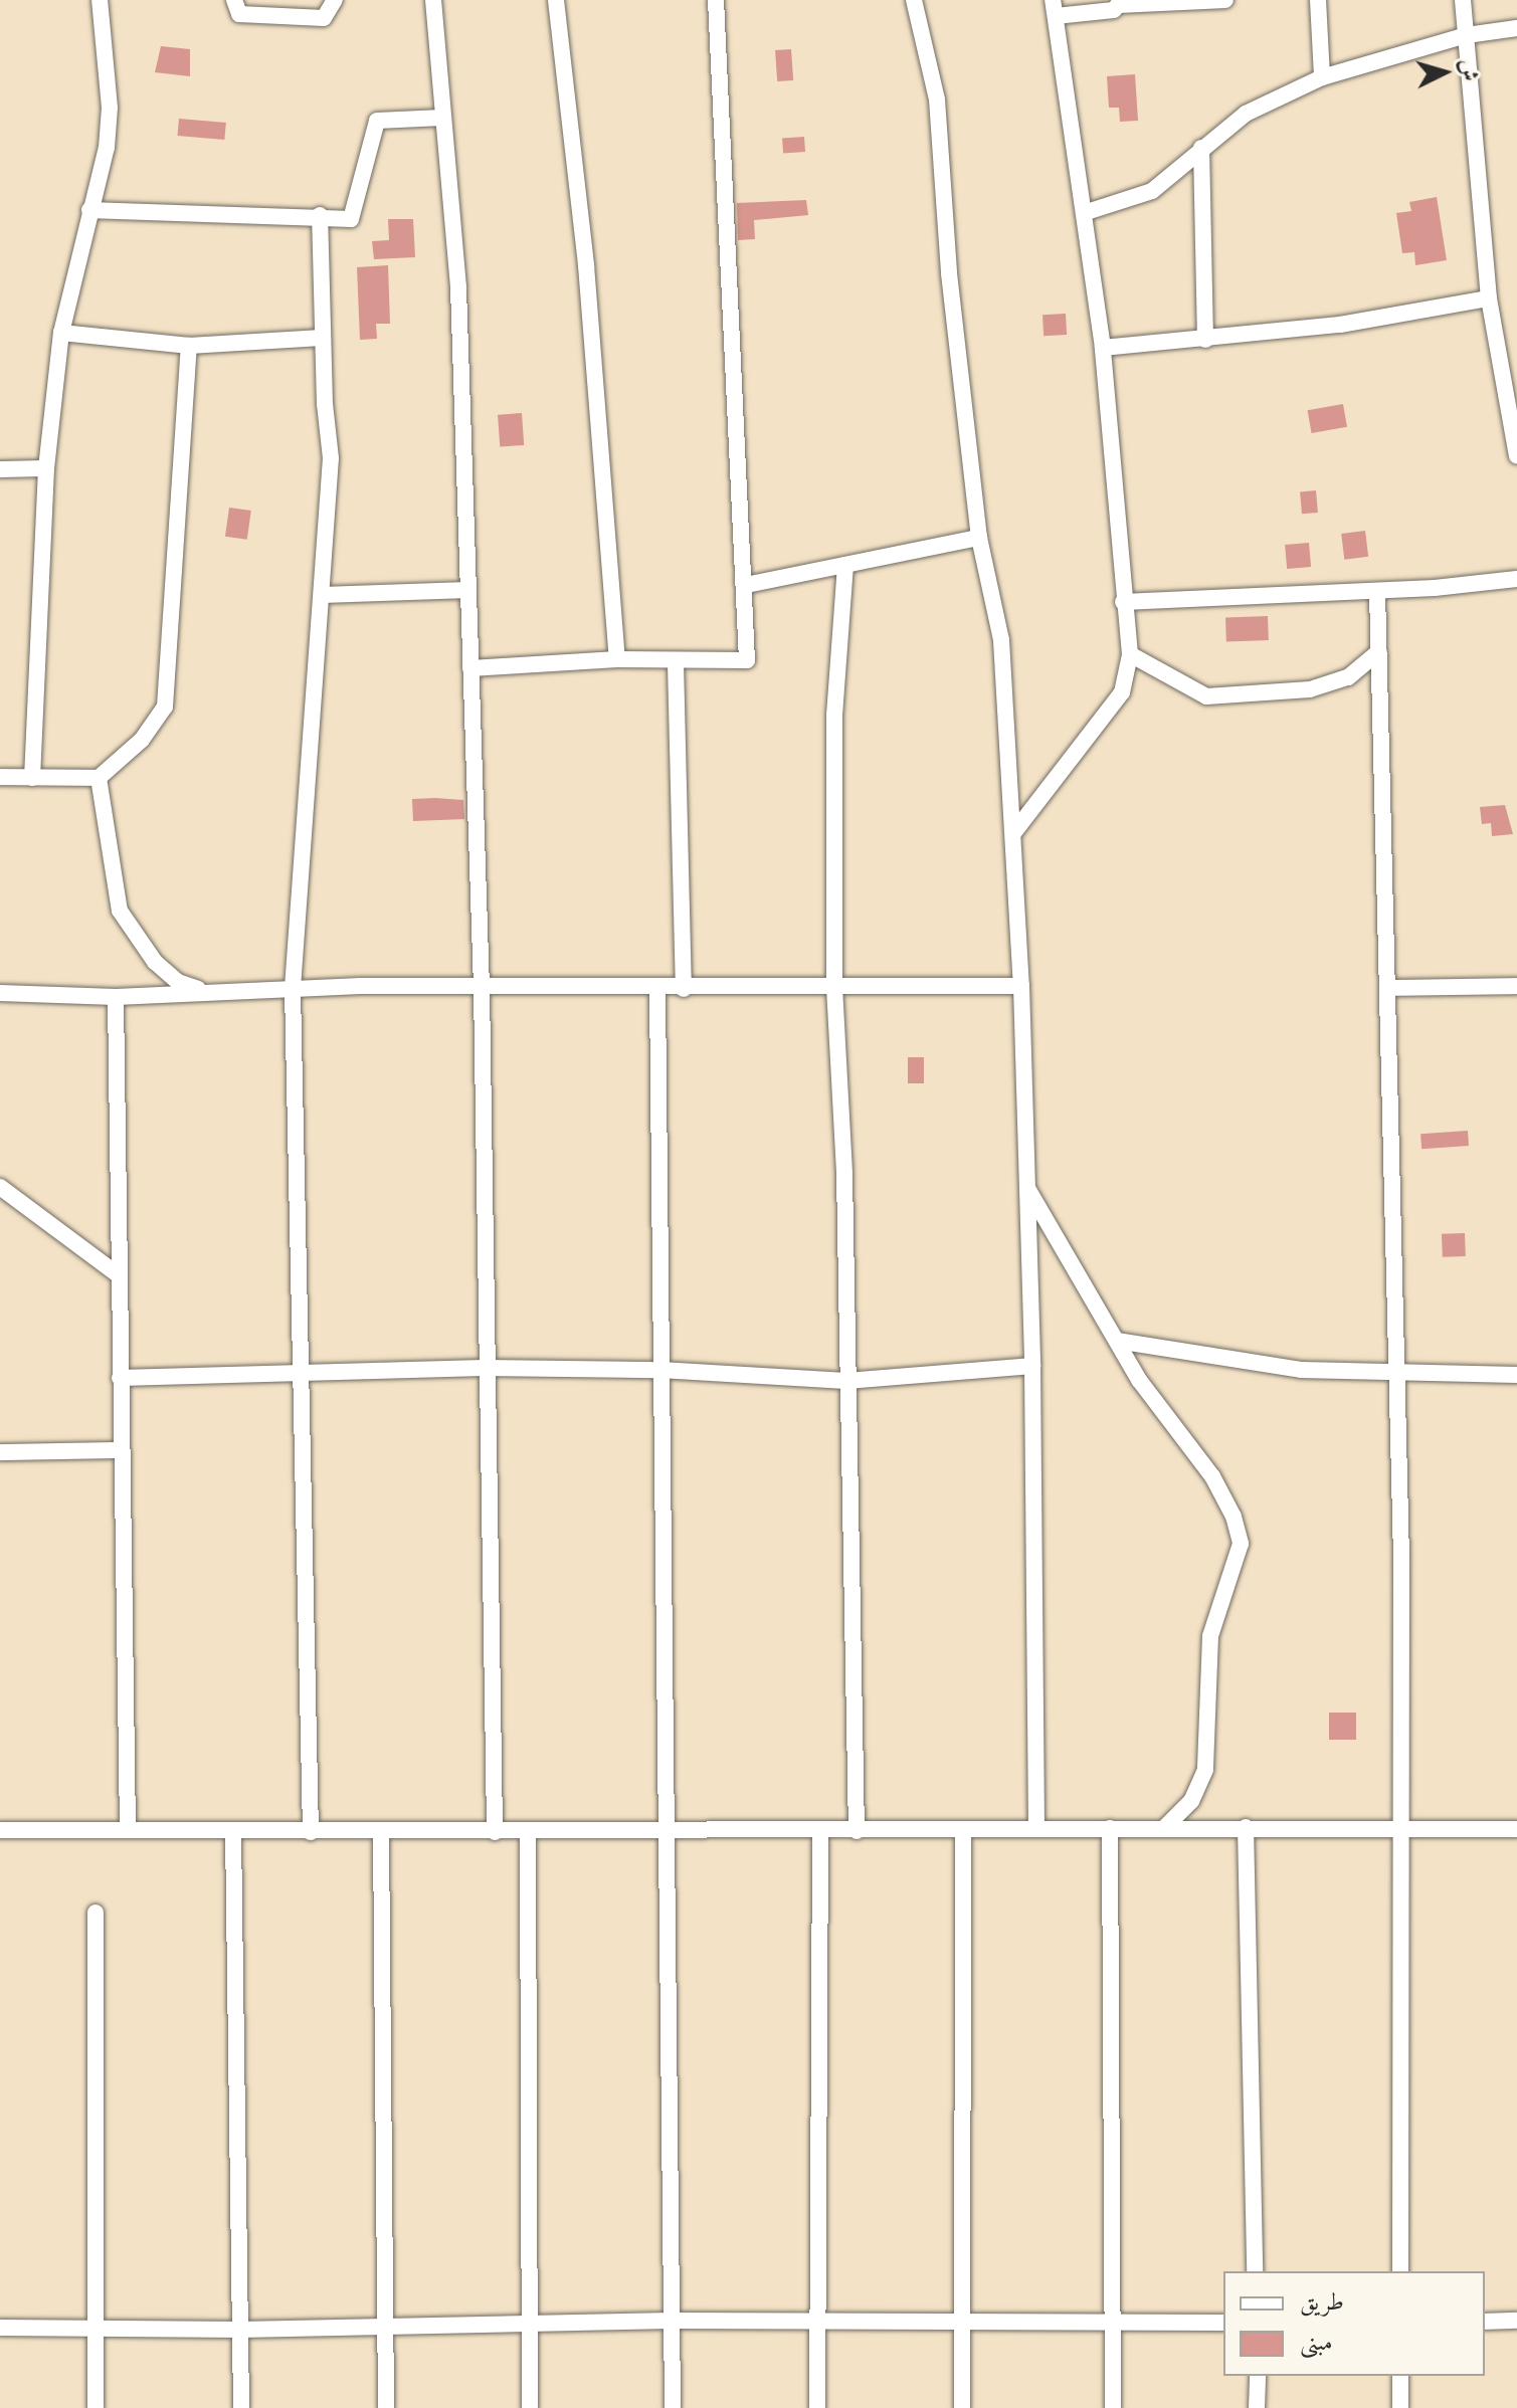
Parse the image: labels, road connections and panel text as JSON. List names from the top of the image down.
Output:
{
  "legend": ["طريق", "مبنى"],
  "north": "right"
}
